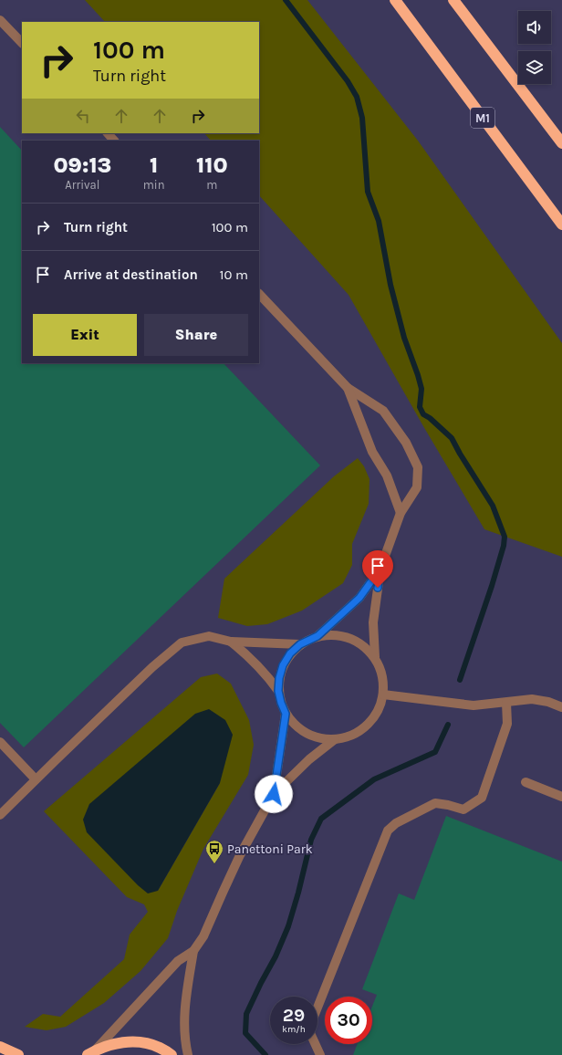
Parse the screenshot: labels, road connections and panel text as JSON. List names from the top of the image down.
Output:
{
  "streets": {
    "highway": ["M1"]
  },
  "places": {
    "bus stop": ["Panettoni Park"]
  },
  "page": {
    "turn": ["100 m", "Turn right"],
    "eta": [
      "09:13",
      "Arrival",
      "1",
      "min",
      "110",
      "m"
    ],
    "list": [
      {
        "name": "Turn right",
        "value": "100 m"
      },
      {
        "name": "Arrive at destination",
        "value": "10 m"
      }
    ],
    "buttons": ["Exit", "Share"],
    "speed": "29 km/h",
    "limit": "30"
  }
}
